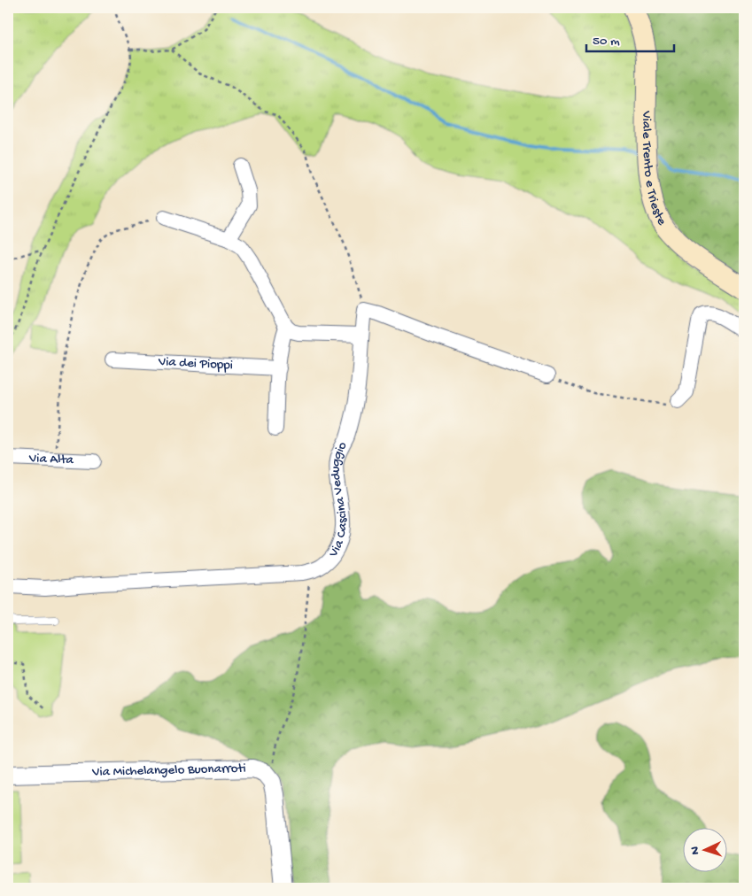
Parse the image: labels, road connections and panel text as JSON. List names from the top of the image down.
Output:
{
  "streets": {
    "main road": ["Viale Trento e Trieste"],
    "street": [
      "Via dei Pioppi",
      "Via Alta",
      "Via Cascina Veduggio",
      "Via Michelangelo Buonarroti"
    ]
  },
  "scale_bar": "50 m",
  "north": "left"
}
